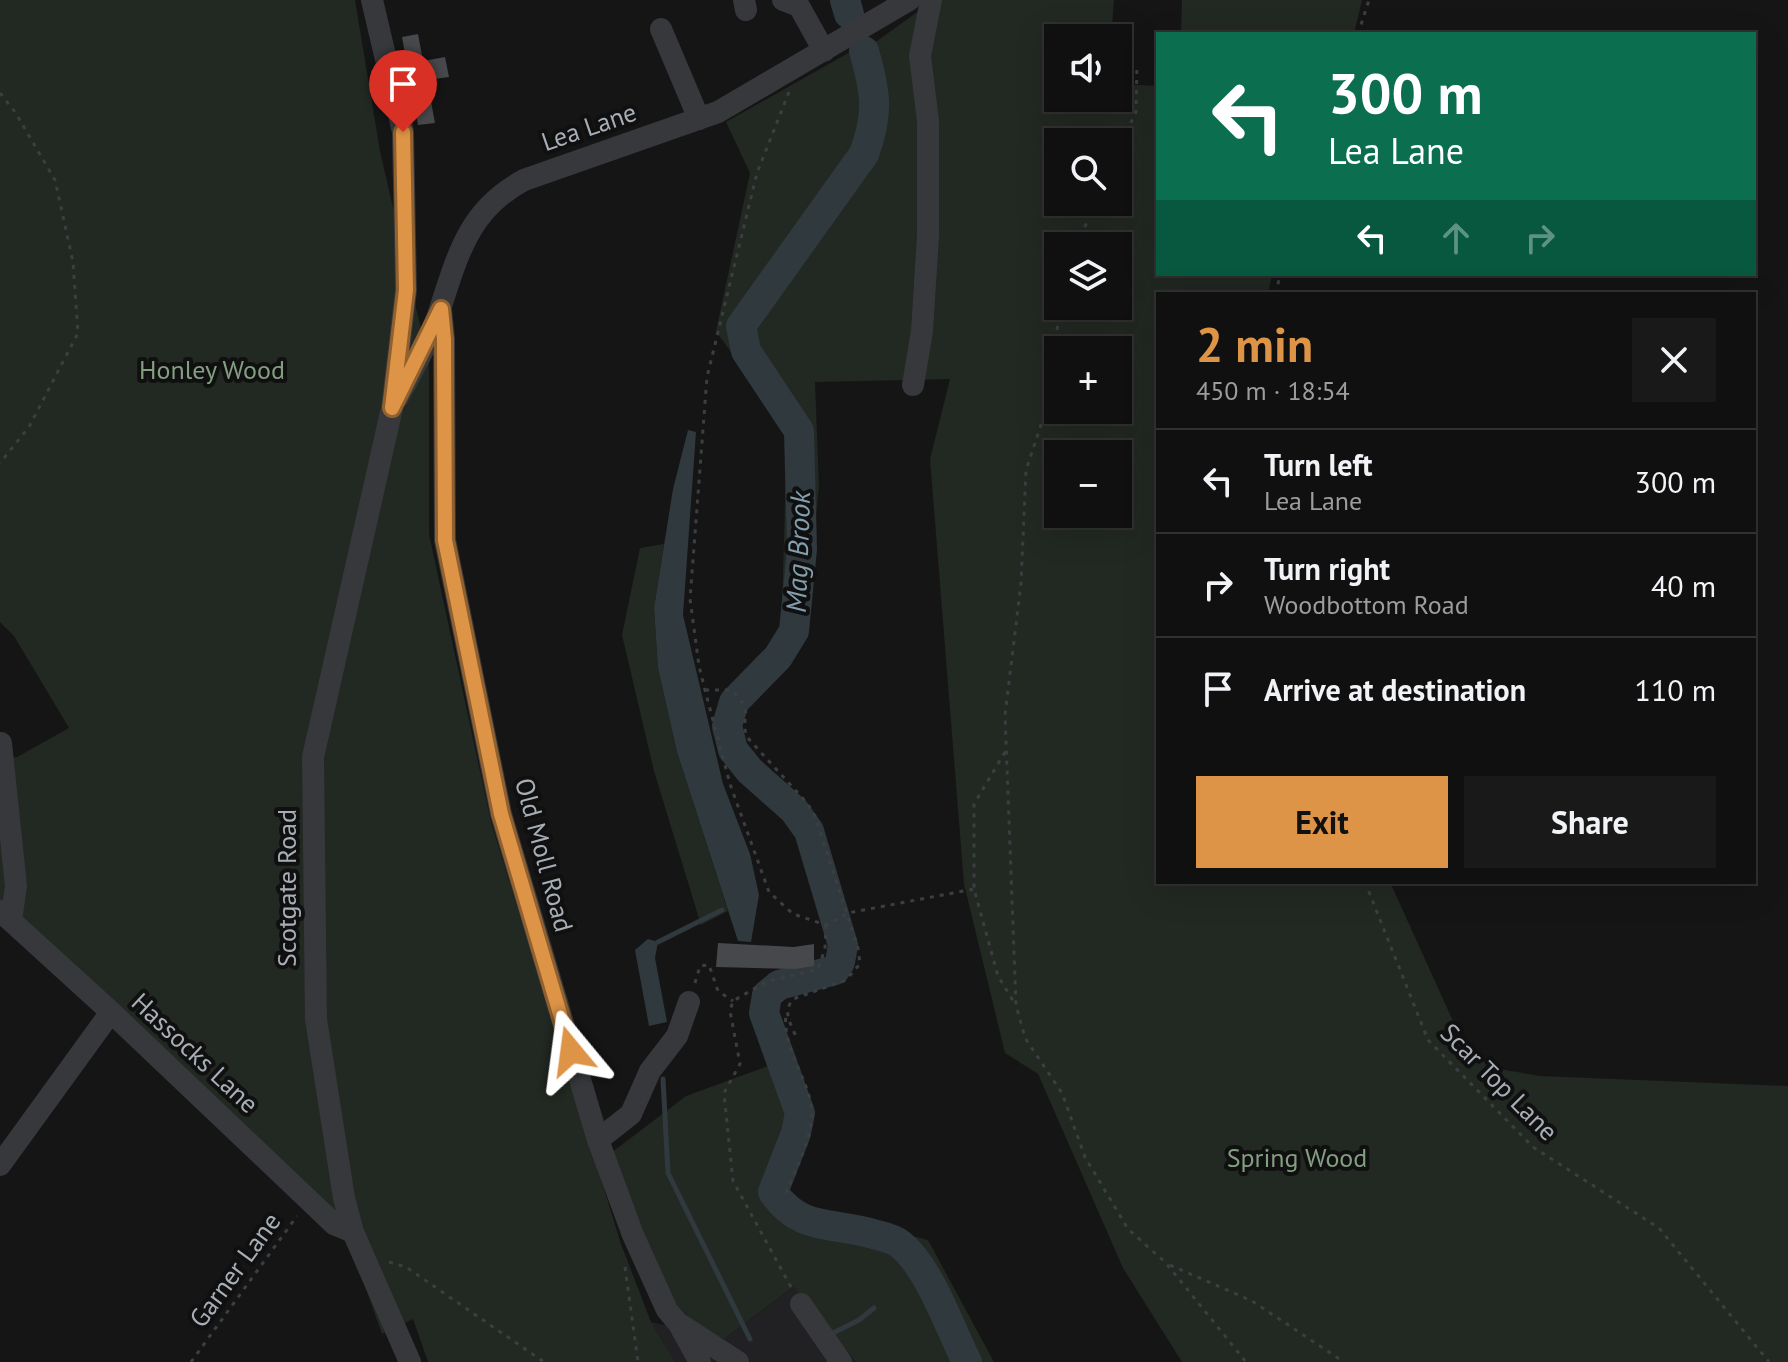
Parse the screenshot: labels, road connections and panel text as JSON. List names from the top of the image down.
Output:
{
  "streets": {
    "street": [
      "Lea Lane",
      "Old Moll Road",
      "Scotgate Road",
      "Hassocks Lane"
    ],
    "path": ["Scar Top Lane", "Garner Lane"]
  },
  "crossings": [
    ["Lea Lane", "Old Moll Road"],
    ["Lea Lane", "Scotgate Road"],
    ["Scotgate Road", "Hassocks Lane"],
    ["Hassocks Lane", "Garner Lane"]
  ],
  "water": ["Mag Brook"],
  "parks": ["Honley Wood", "Spring Wood"],
  "page": {
    "map_buttons": ["+", "−"],
    "turn": ["300 m", "Lea Lane"],
    "heading": ["2 min", "450 m · 18:54"],
    "list": [
      {
        "name": "Turn left",
        "note": "Lea Lane",
        "value": "300 m"
      },
      {
        "name": "Turn right",
        "note": "Woodbottom Road",
        "value": "40 m"
      },
      {
        "name": "Arrive at destination",
        "value": "110 m"
      }
    ],
    "buttons": ["Exit", "Share"]
  }
}
